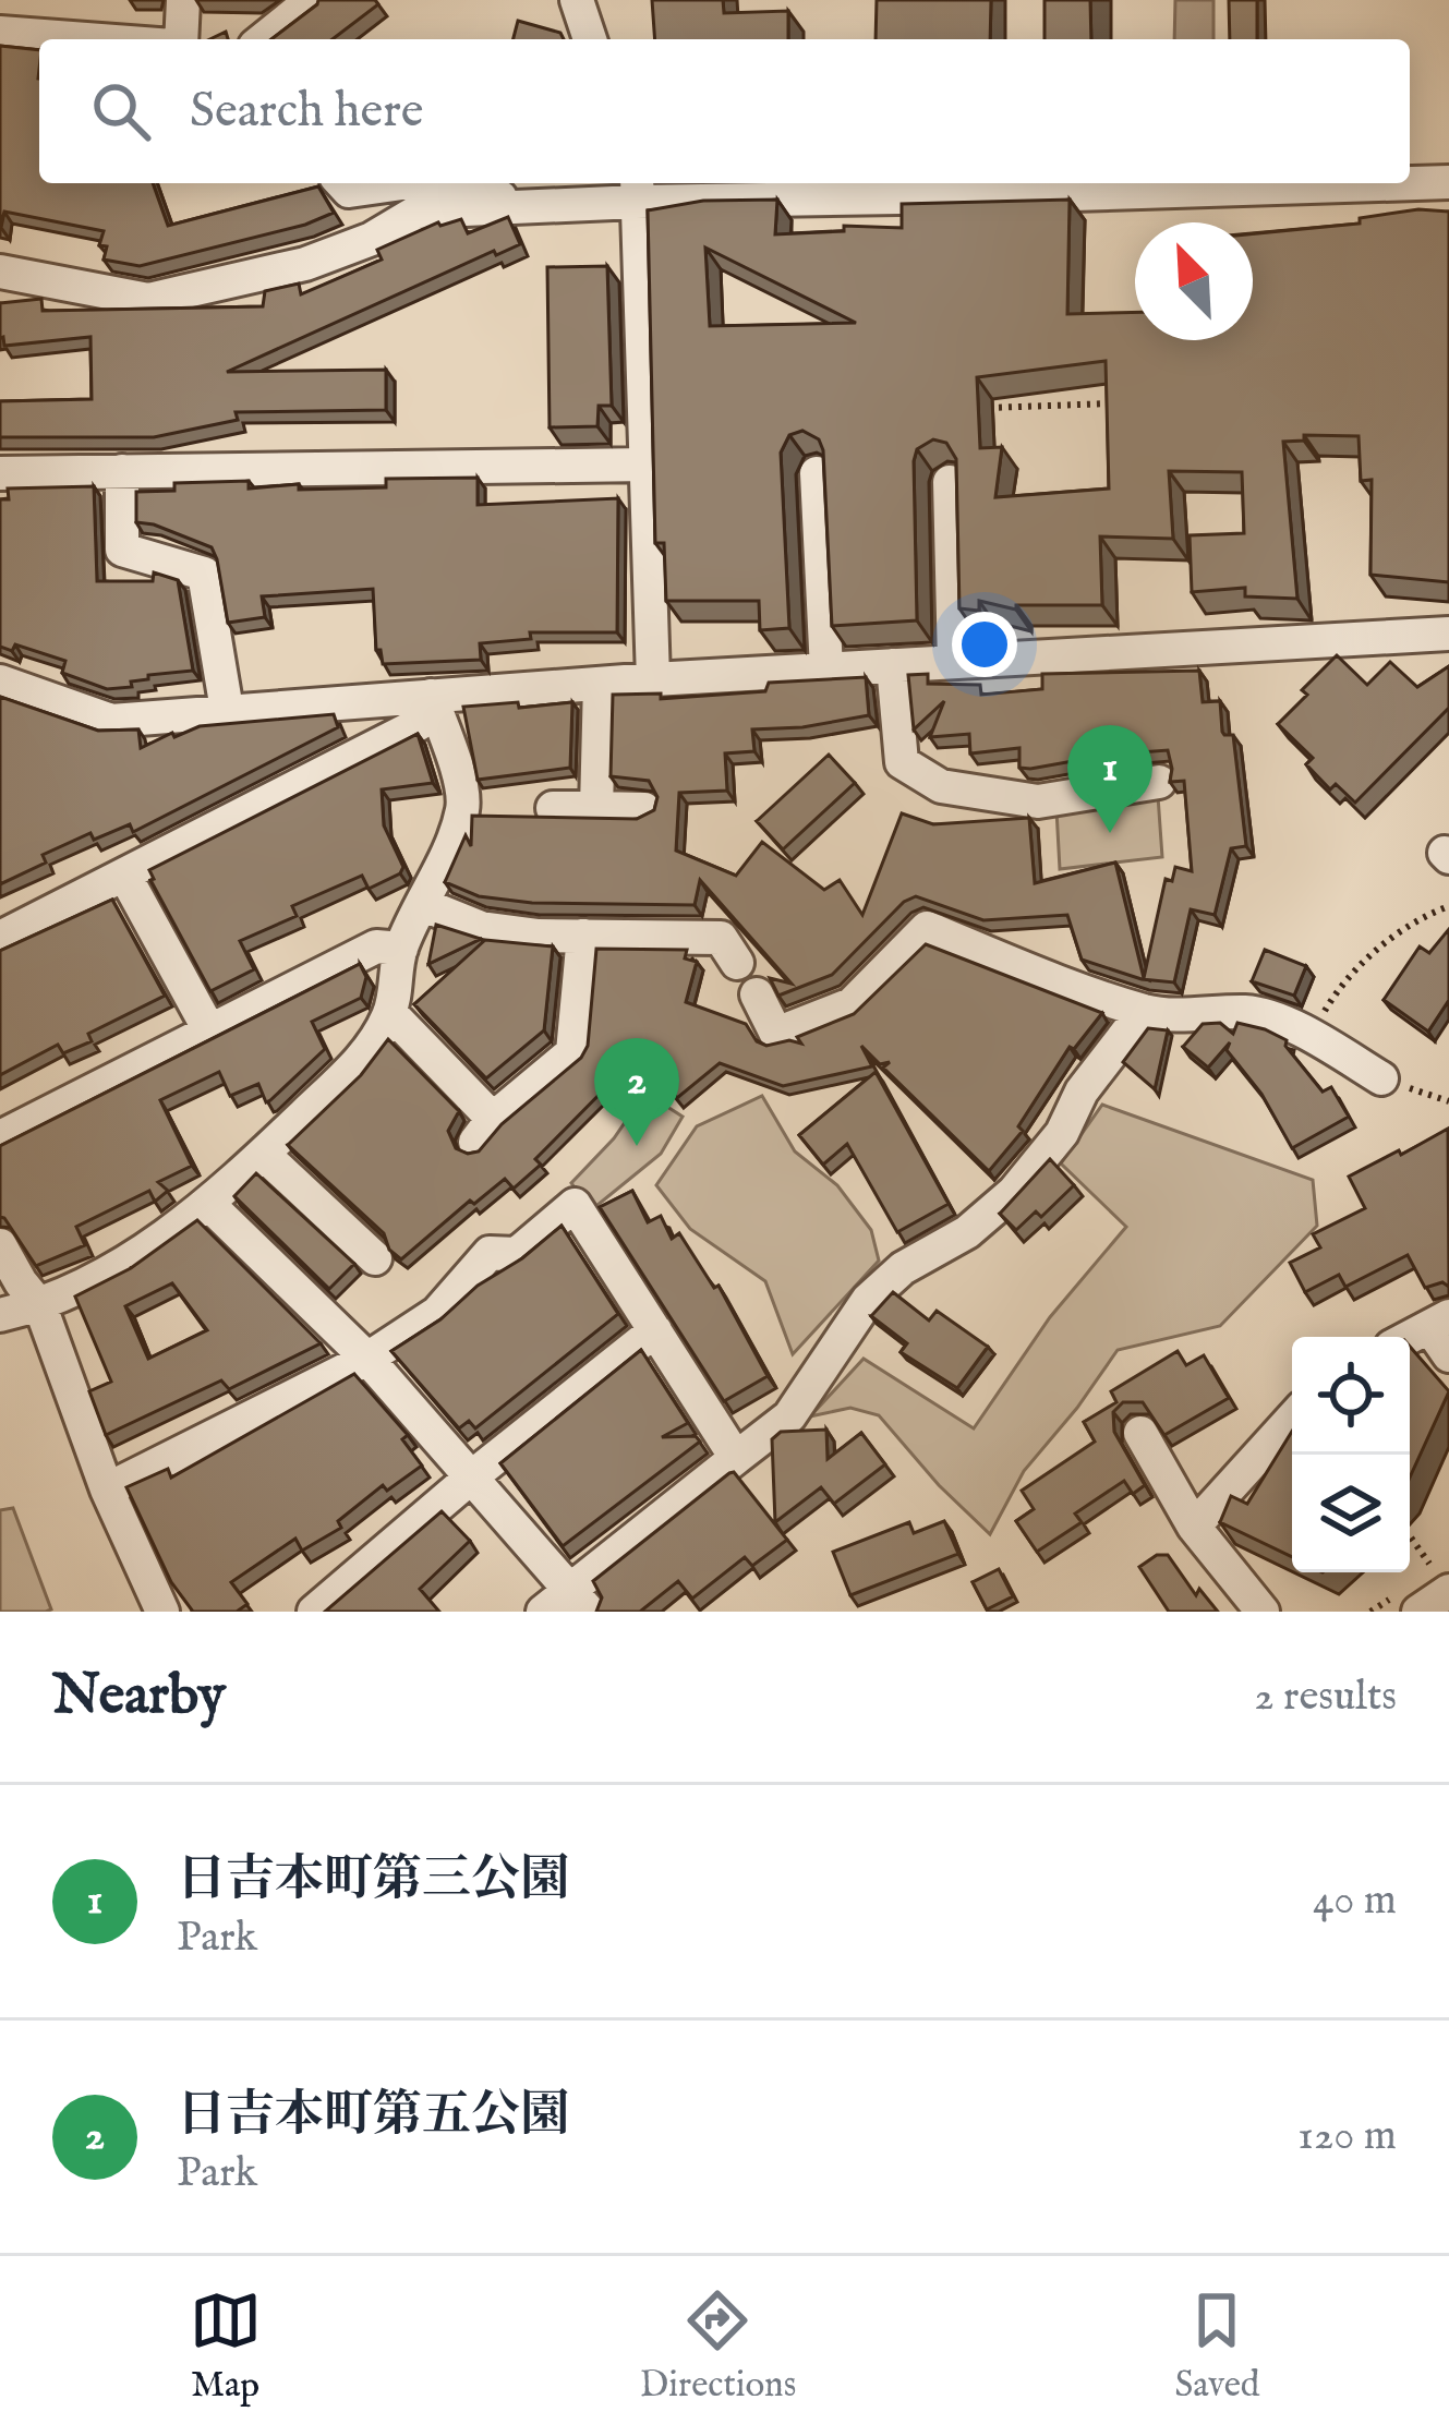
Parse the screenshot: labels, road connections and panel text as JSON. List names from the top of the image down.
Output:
{
  "north": "top left",
  "page": {
    "search": "Search here",
    "pins": ["1", "2"],
    "heading": ["Nearby", "2 results"],
    "list": [
      {
        "mark": "1",
        "name": "日吉本町第三公園",
        "note": "Park",
        "value": "40 m"
      },
      {
        "mark": "2",
        "name": "日吉本町第五公園",
        "note": "Park",
        "value": "120 m"
      }
    ],
    "nav": ["Map", "Directions", "Saved"]
  }
}
